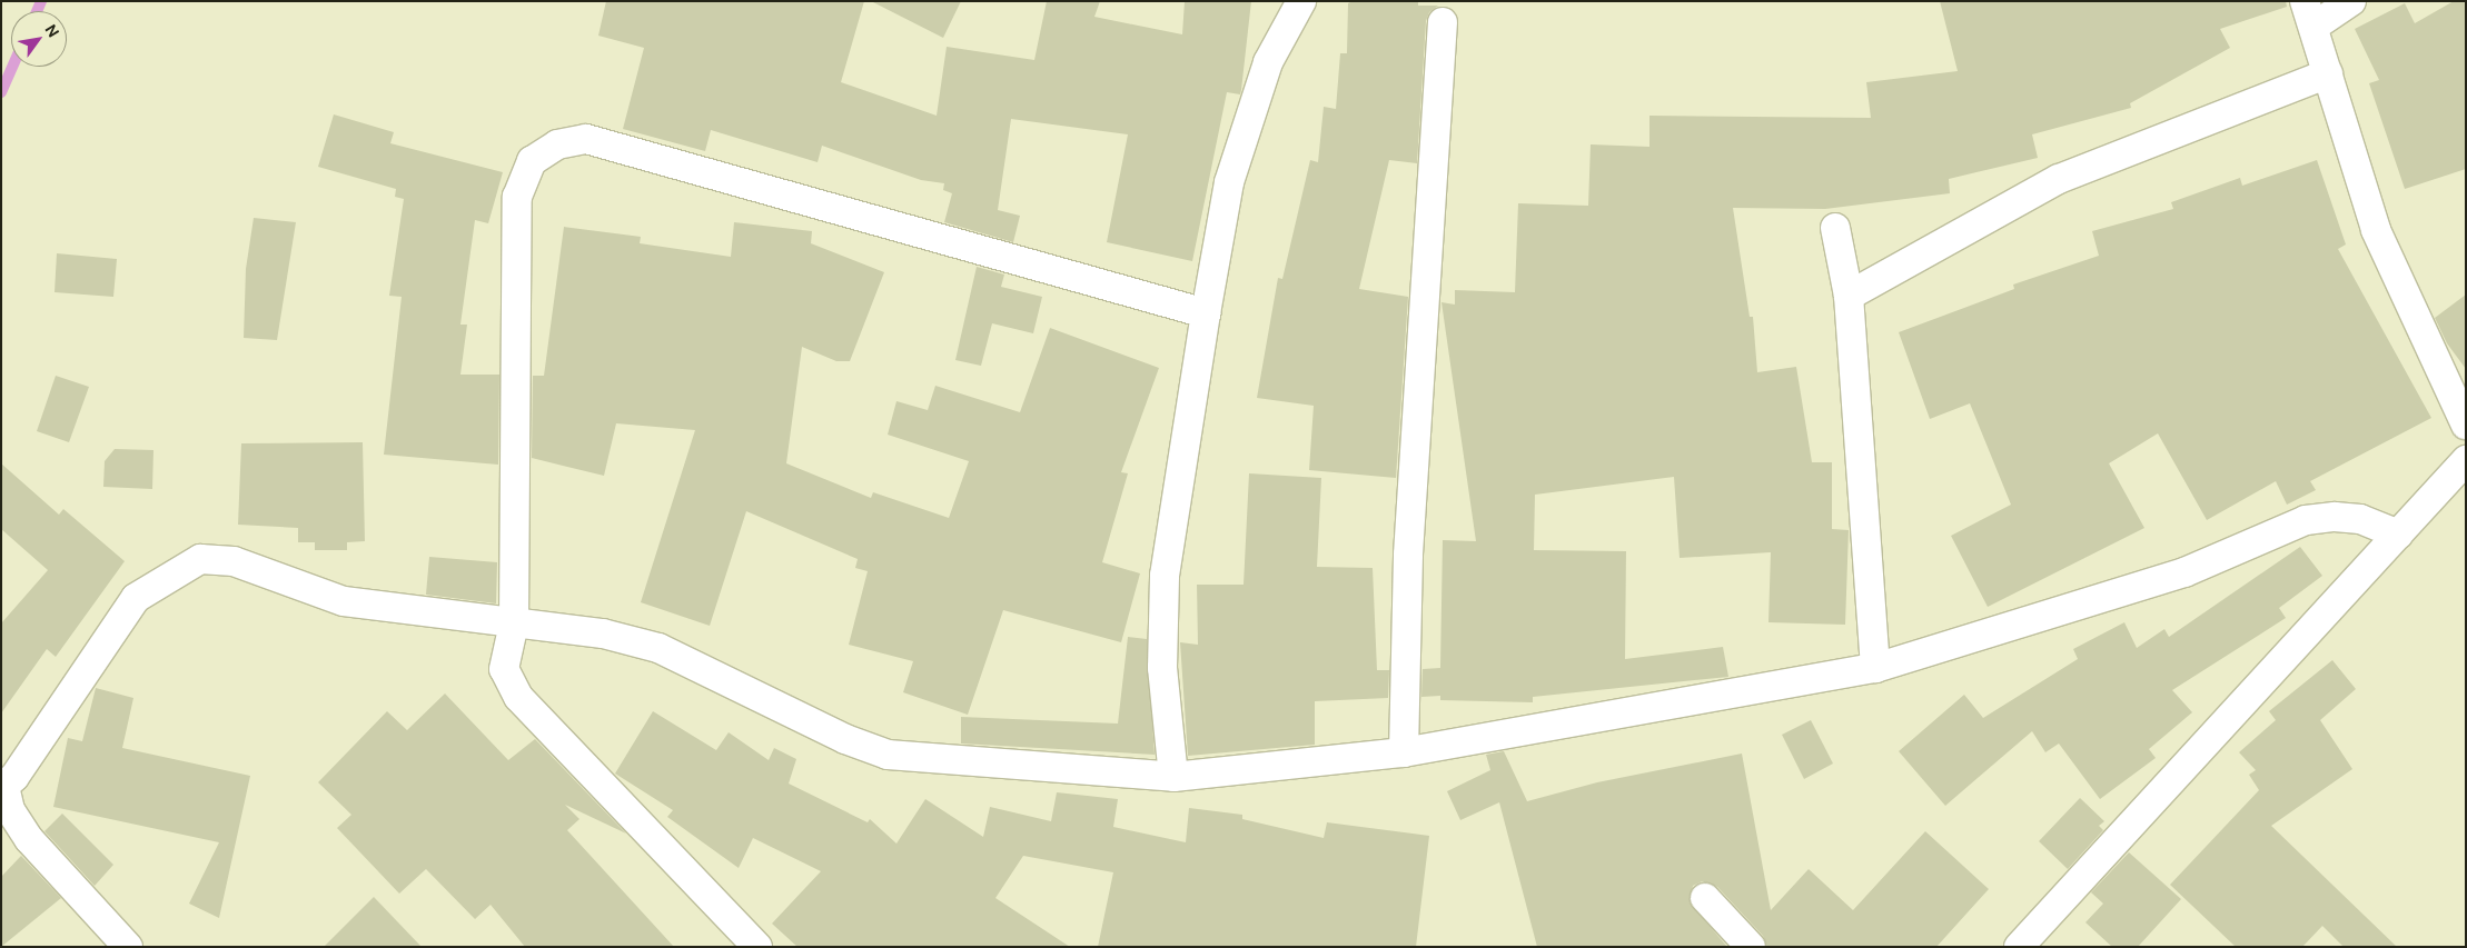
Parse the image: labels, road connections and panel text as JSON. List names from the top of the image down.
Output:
{
  "north": "top right"
}
